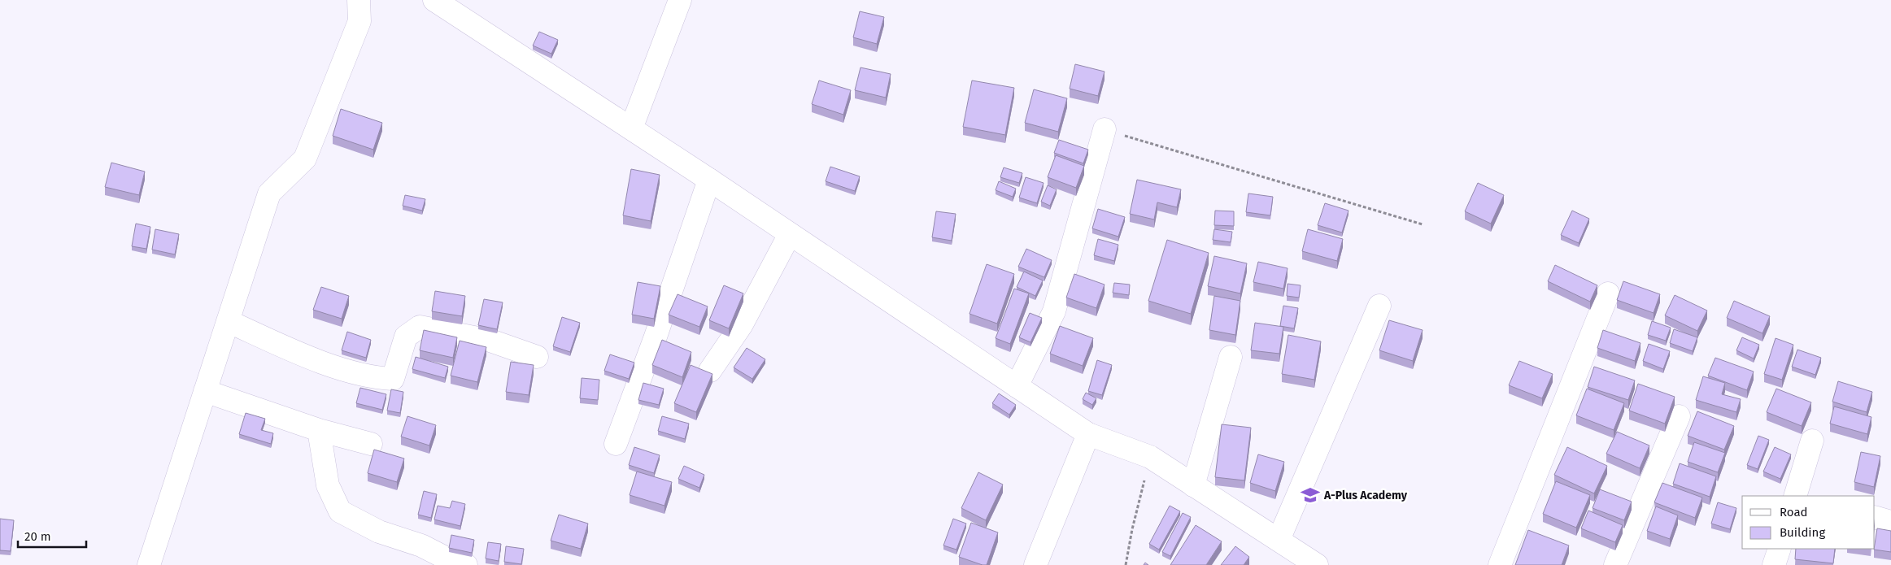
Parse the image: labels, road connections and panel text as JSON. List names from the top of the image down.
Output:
{
  "places": {
    "school or university": ["A-Plus Academy"]
  },
  "legend": ["Road", "Building"],
  "scale_bar": "20 m"
}
